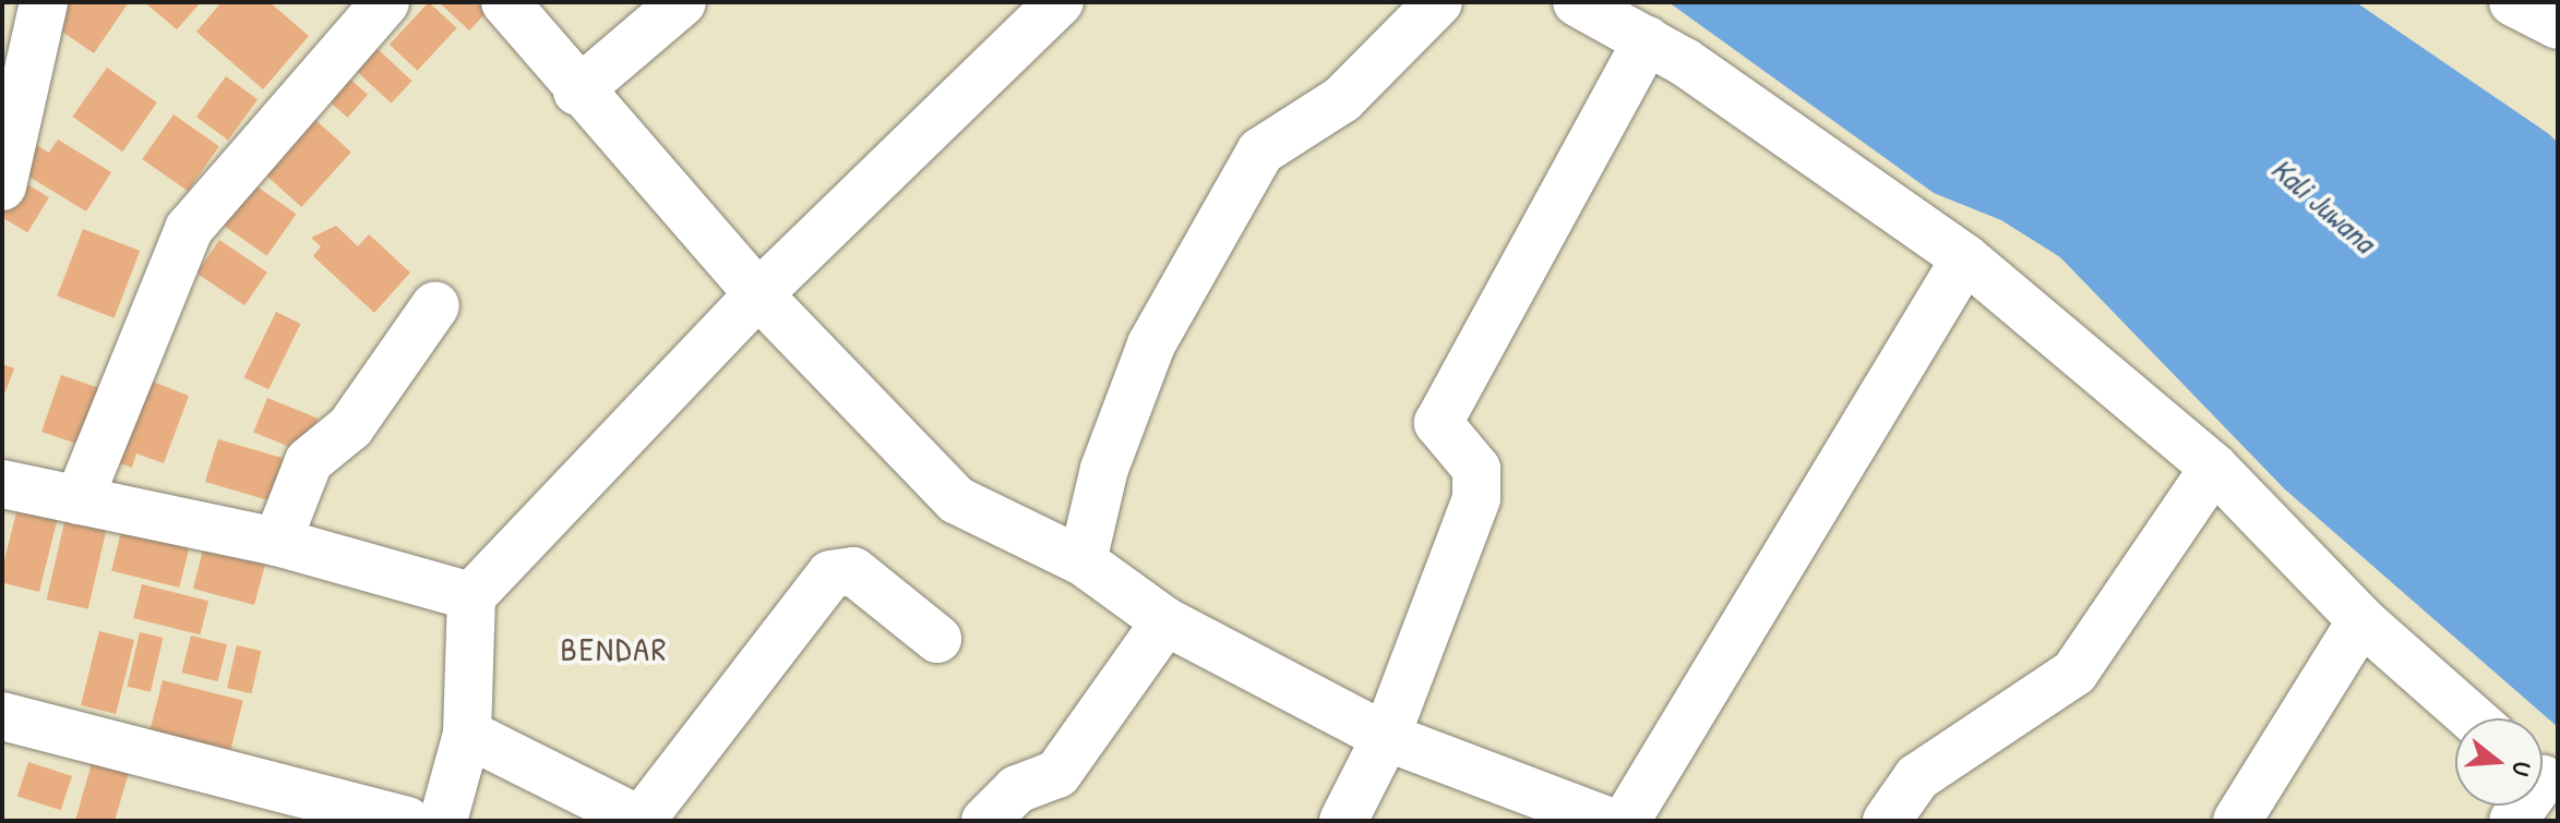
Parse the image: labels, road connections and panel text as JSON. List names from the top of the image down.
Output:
{
  "districts": ["BENDAR"],
  "water": ["Kali Juwana"],
  "north": "right"
}
